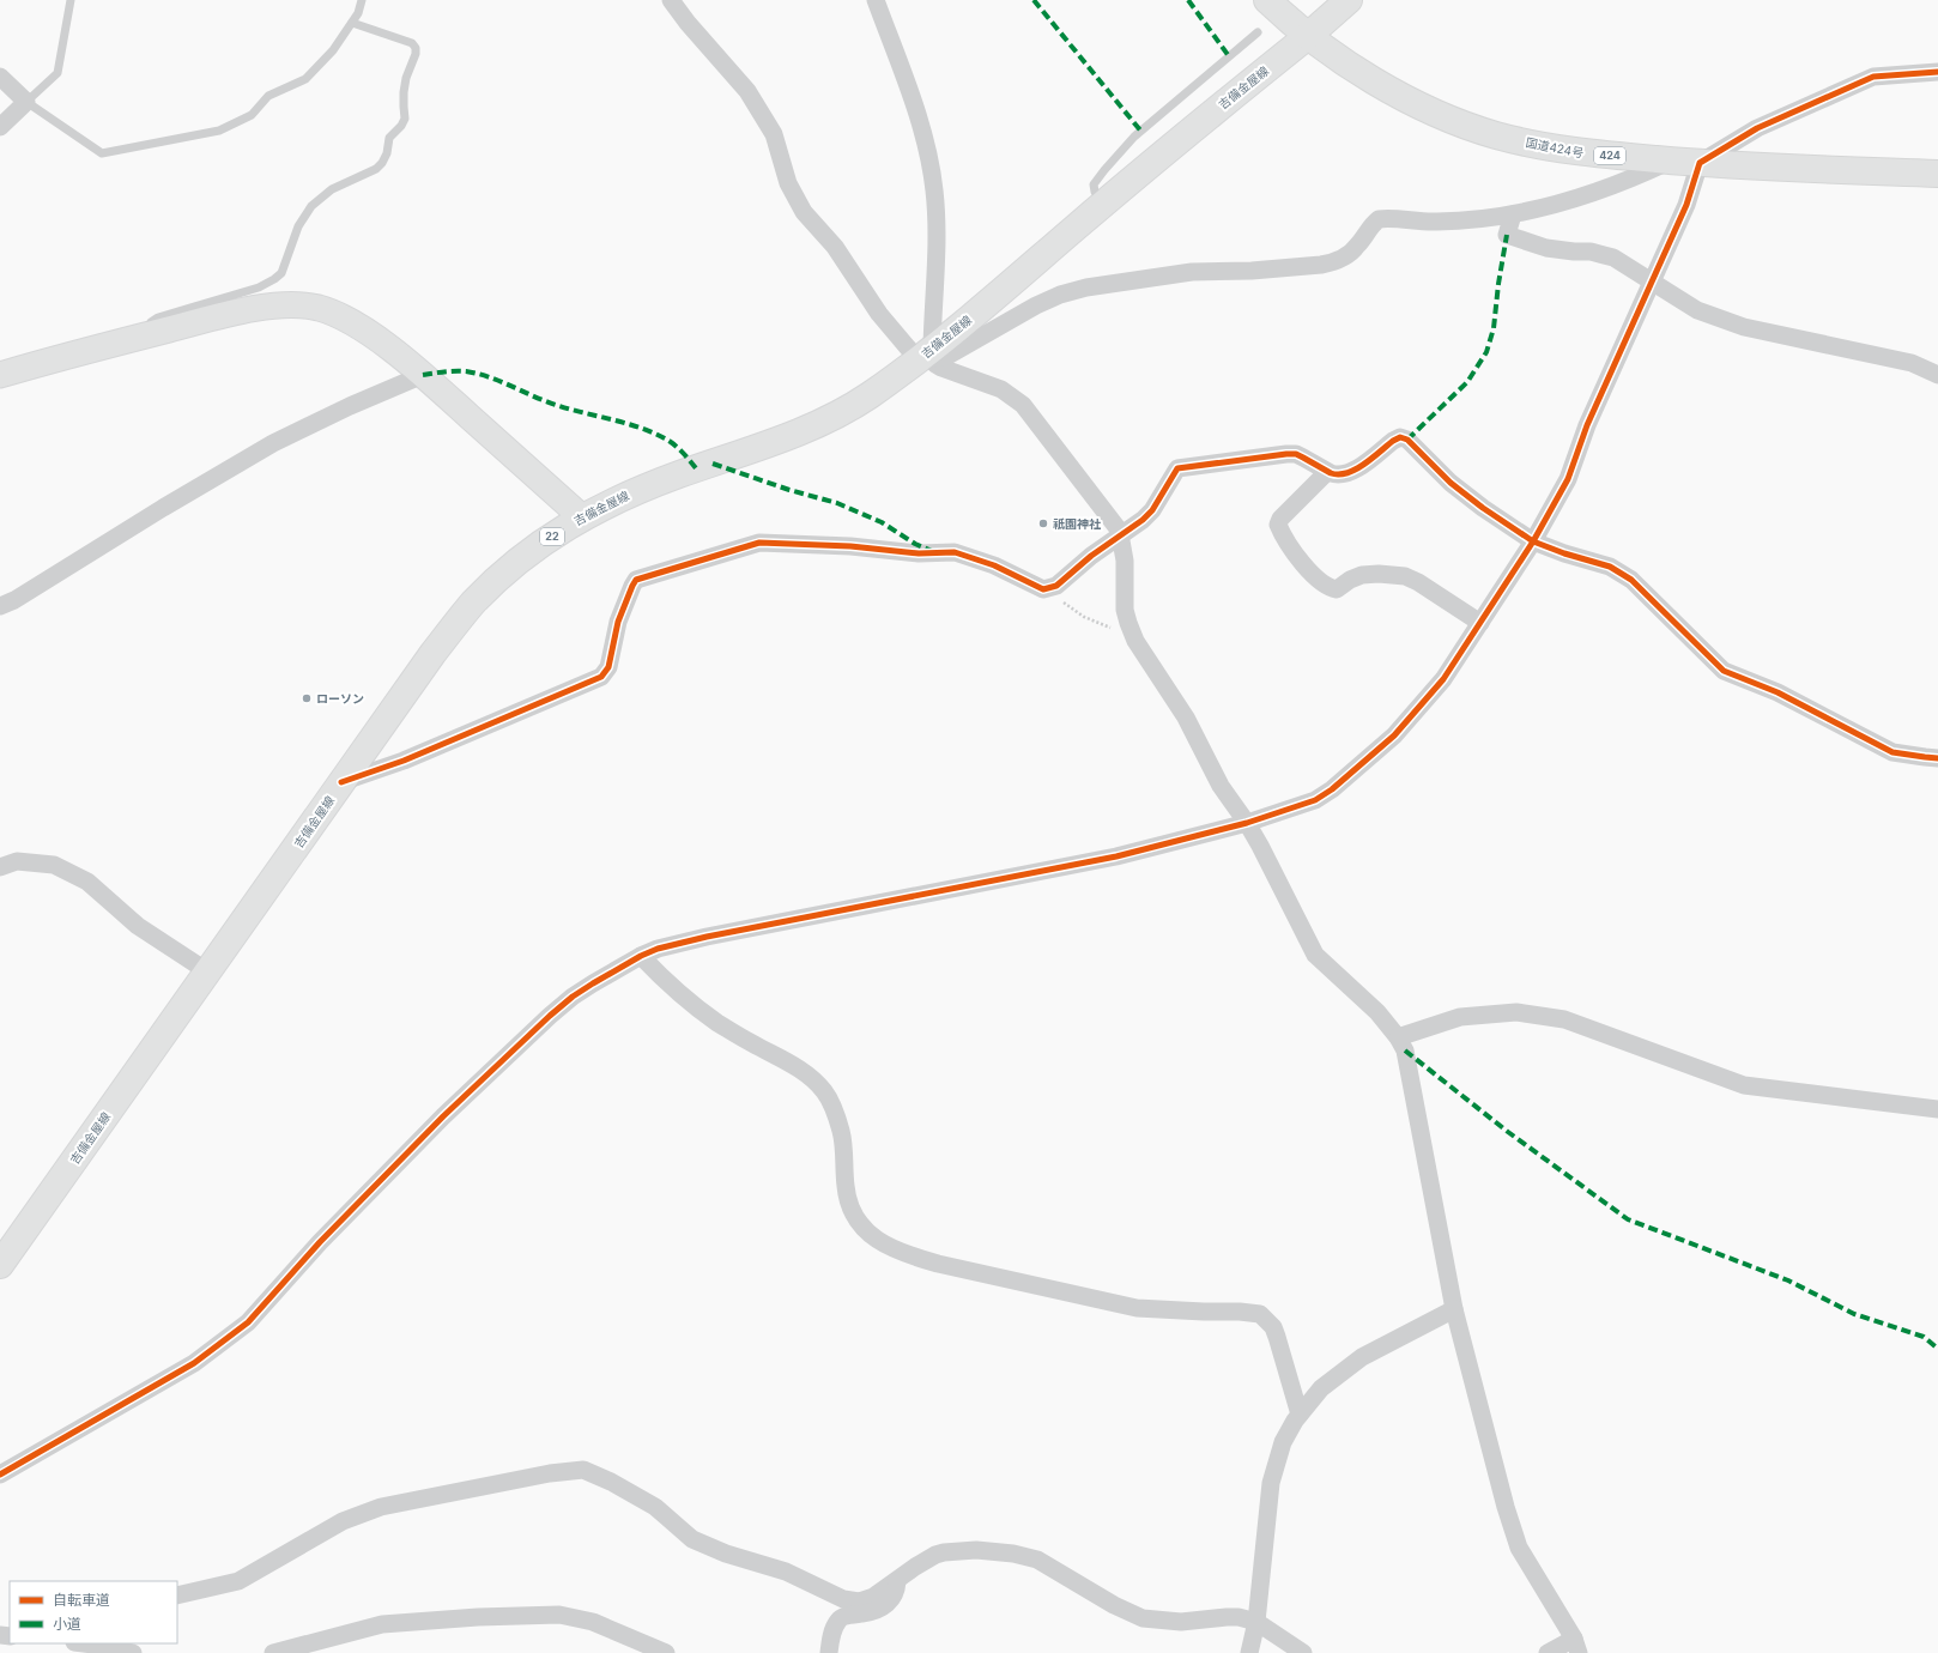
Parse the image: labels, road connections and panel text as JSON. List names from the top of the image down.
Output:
{
  "streets": {
    "main road": [
      "吉備金屋線",
      "国道424号",
      "424",
      "22"
    ]
  },
  "crossings": [
    ["吉備金屋線", "国道424号"]
  ],
  "places": ["祇園神社", "ローソン"],
  "legend": ["自転車道", "小道"]
}
